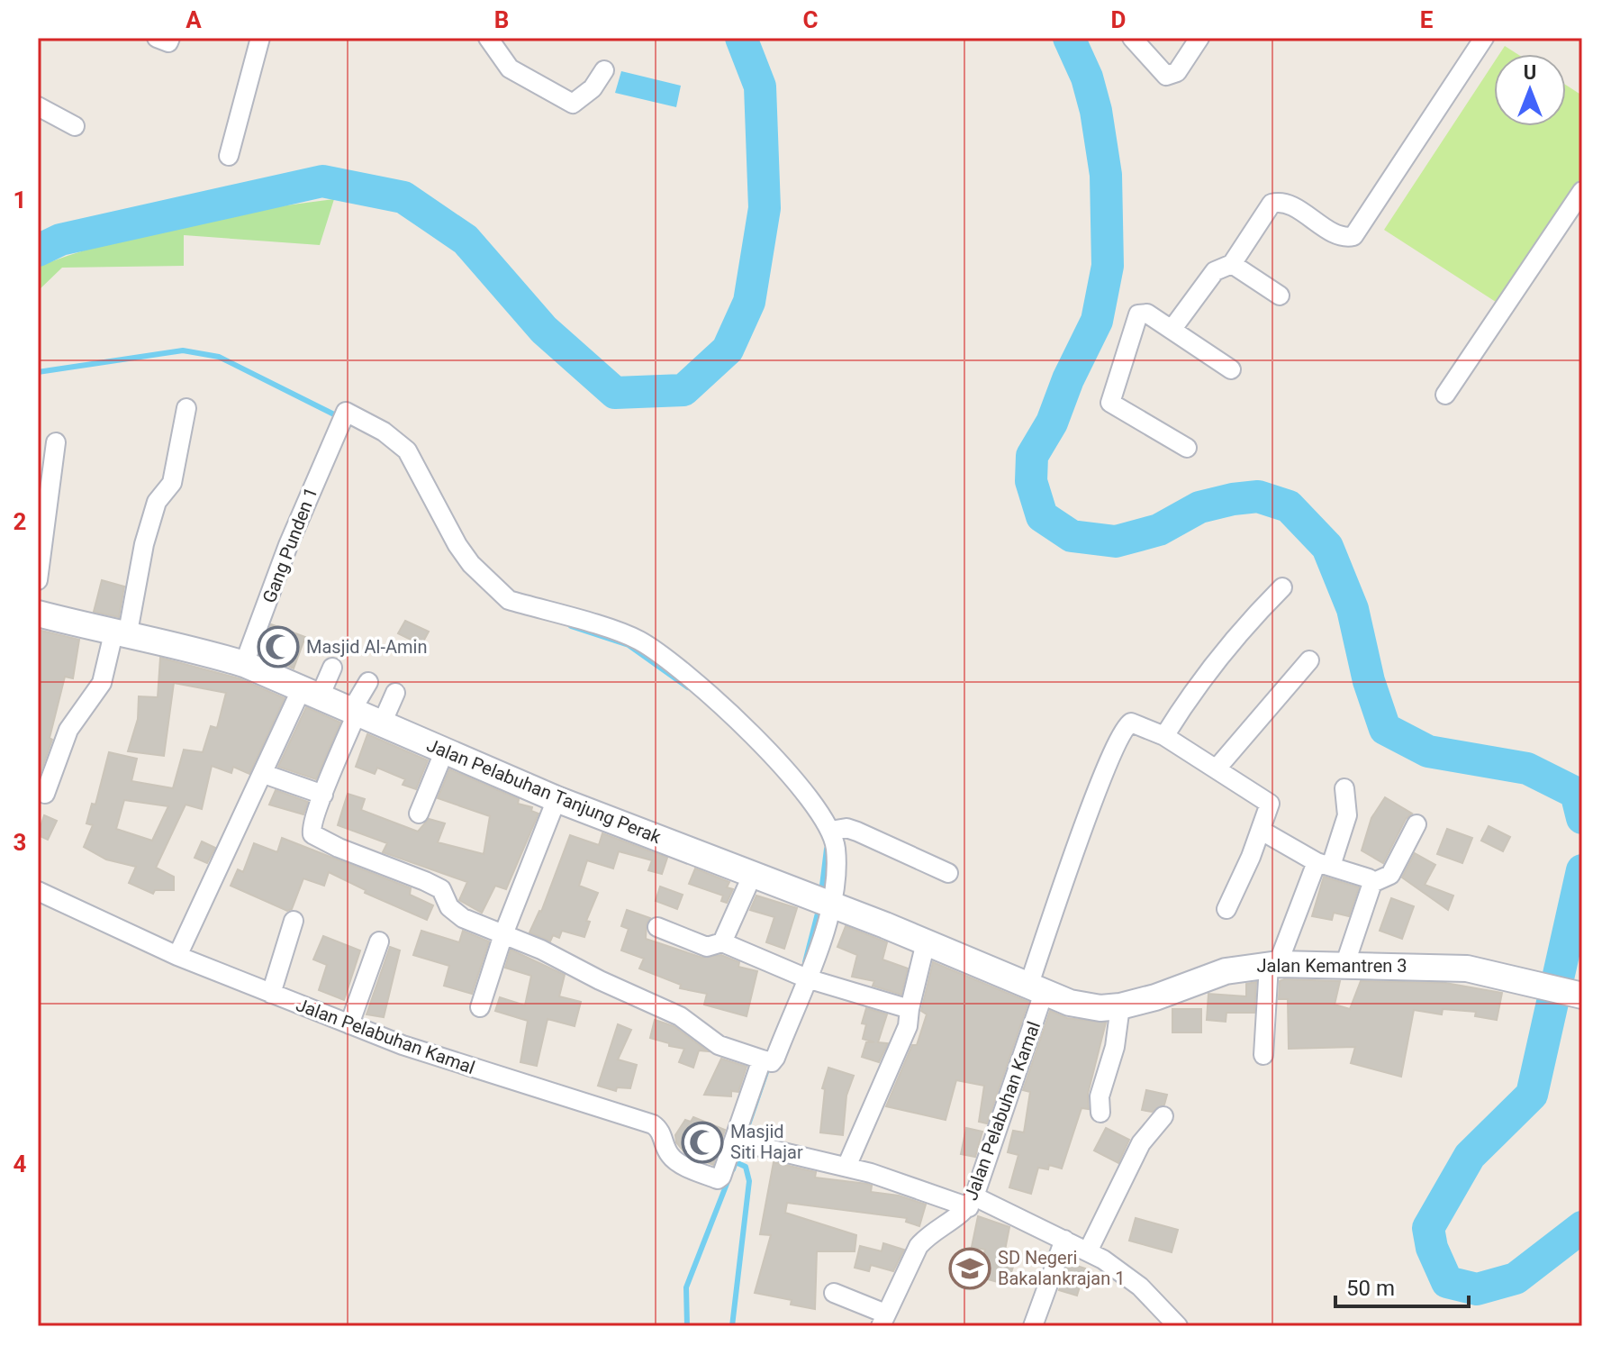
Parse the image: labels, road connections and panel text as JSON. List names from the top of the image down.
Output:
{
  "streets": {
    "street": [
      "Gang Punden 1",
      "Jalan Pelabuhan Tanjung Perak",
      "Jalan Kemantren 3",
      "Jalan Pelabuhan Kamal"
    ]
  },
  "crossings": [
    ["Gang Punden 1", "Jalan Pelabuhan Tanjung Perak"],
    ["Jalan Pelabuhan Tanjung Perak", "Jalan Kemantren 3"],
    ["Jalan Pelabuhan Tanjung Perak", "Jalan Pelabuhan Kamal"],
    ["Jalan Kemantren 3", "Jalan Pelabuhan Kamal"]
  ],
  "places": {
    "mosque": ["Masjid Al-Amin", "Masjid Siti Hajar"],
    "school or university": ["SD Negeri Bakalankrajan 1"]
  },
  "scale_bar": "50 m",
  "north": "top",
  "grid": {
    "columns": [
      "A",
      "B",
      "C",
      "D",
      "E"
    ],
    "rows": [
      "1",
      "2",
      "3",
      "4"
    ]
  }
}
